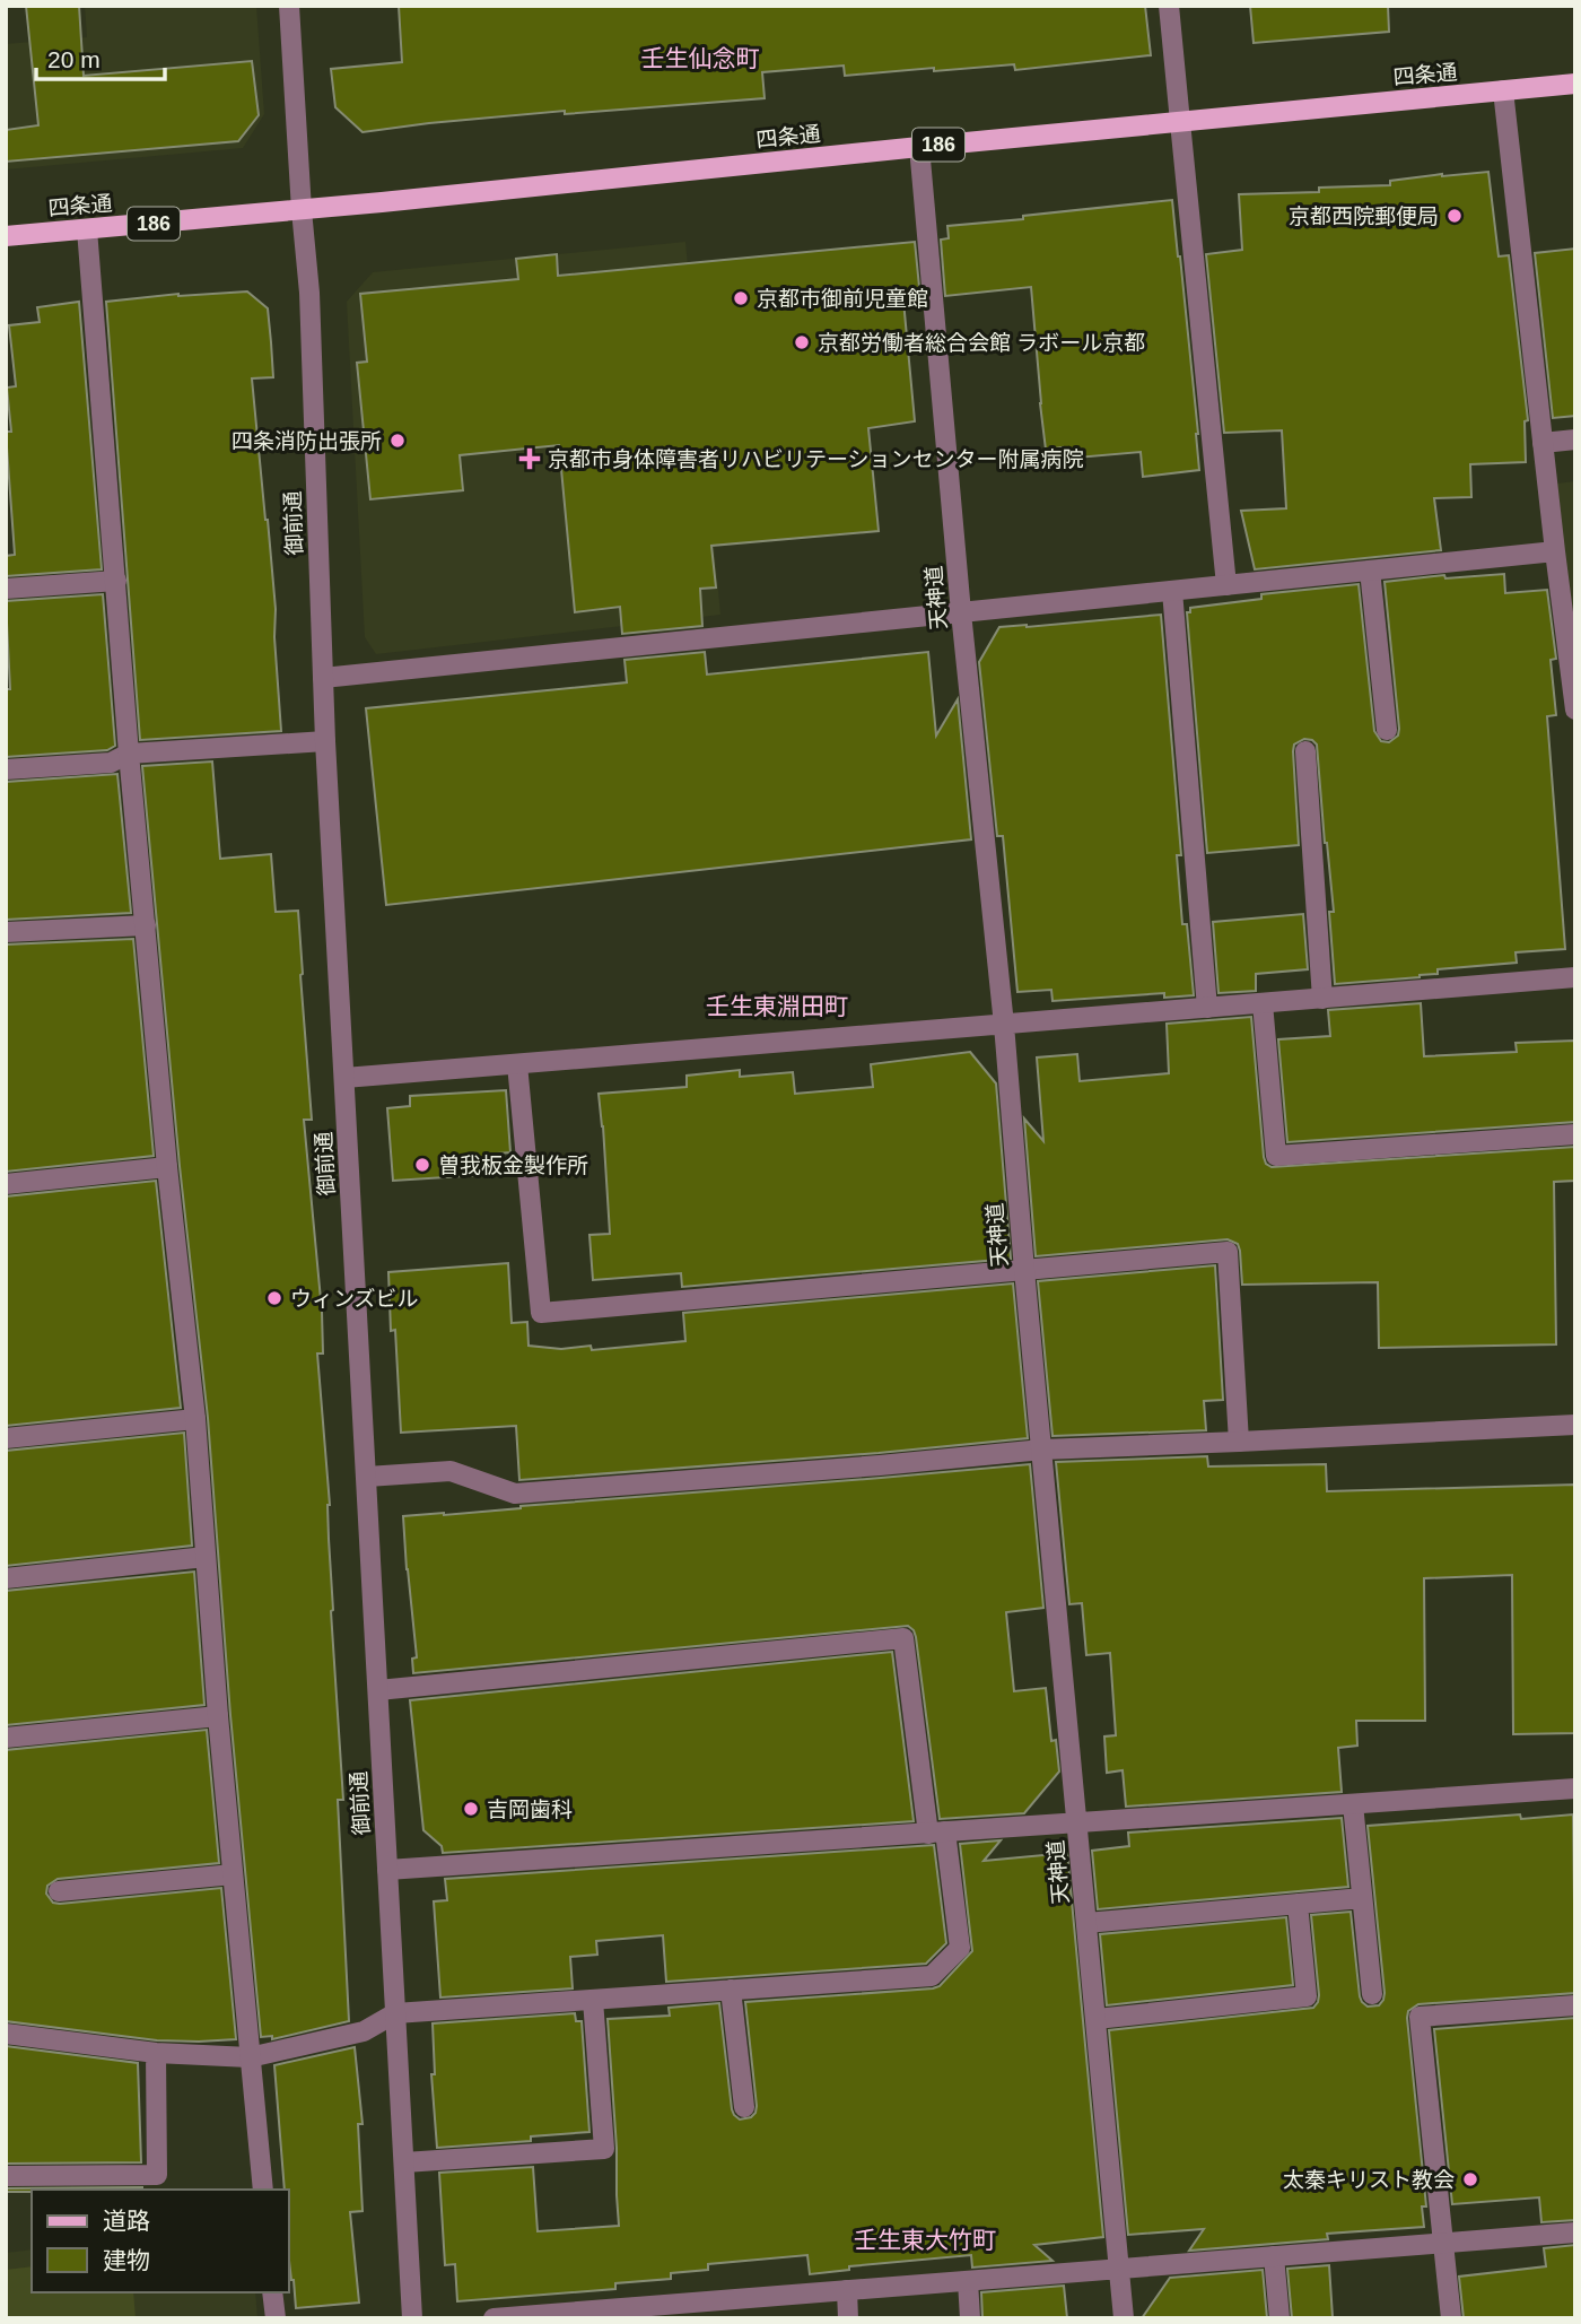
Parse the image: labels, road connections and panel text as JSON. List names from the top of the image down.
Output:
{
  "streets": {
    "main road": ["四条通", "186"],
    "street": ["御前通", "天神道"]
  },
  "crossings": [
    ["四条通", "御前通"],
    ["四条通", "天神道"]
  ],
  "districts": ["壬生仙念町", "壬生東淵田町", "壬生東大竹町"],
  "places": {
    "other": [
      "京都西院郵便局",
      "京都市御前児童館",
      "京都労働者総合会館 ラボール京都",
      "四条消防出張所",
      "曽我板金製作所",
      "ウィンズビル",
      "吉岡歯科",
      "太秦キリスト教会"
    ],
    "health": ["京都市身体障害者リハビリテーションセンター附属病院"]
  },
  "legend": ["道路", "建物"],
  "scale_bar": "20 m"
}
